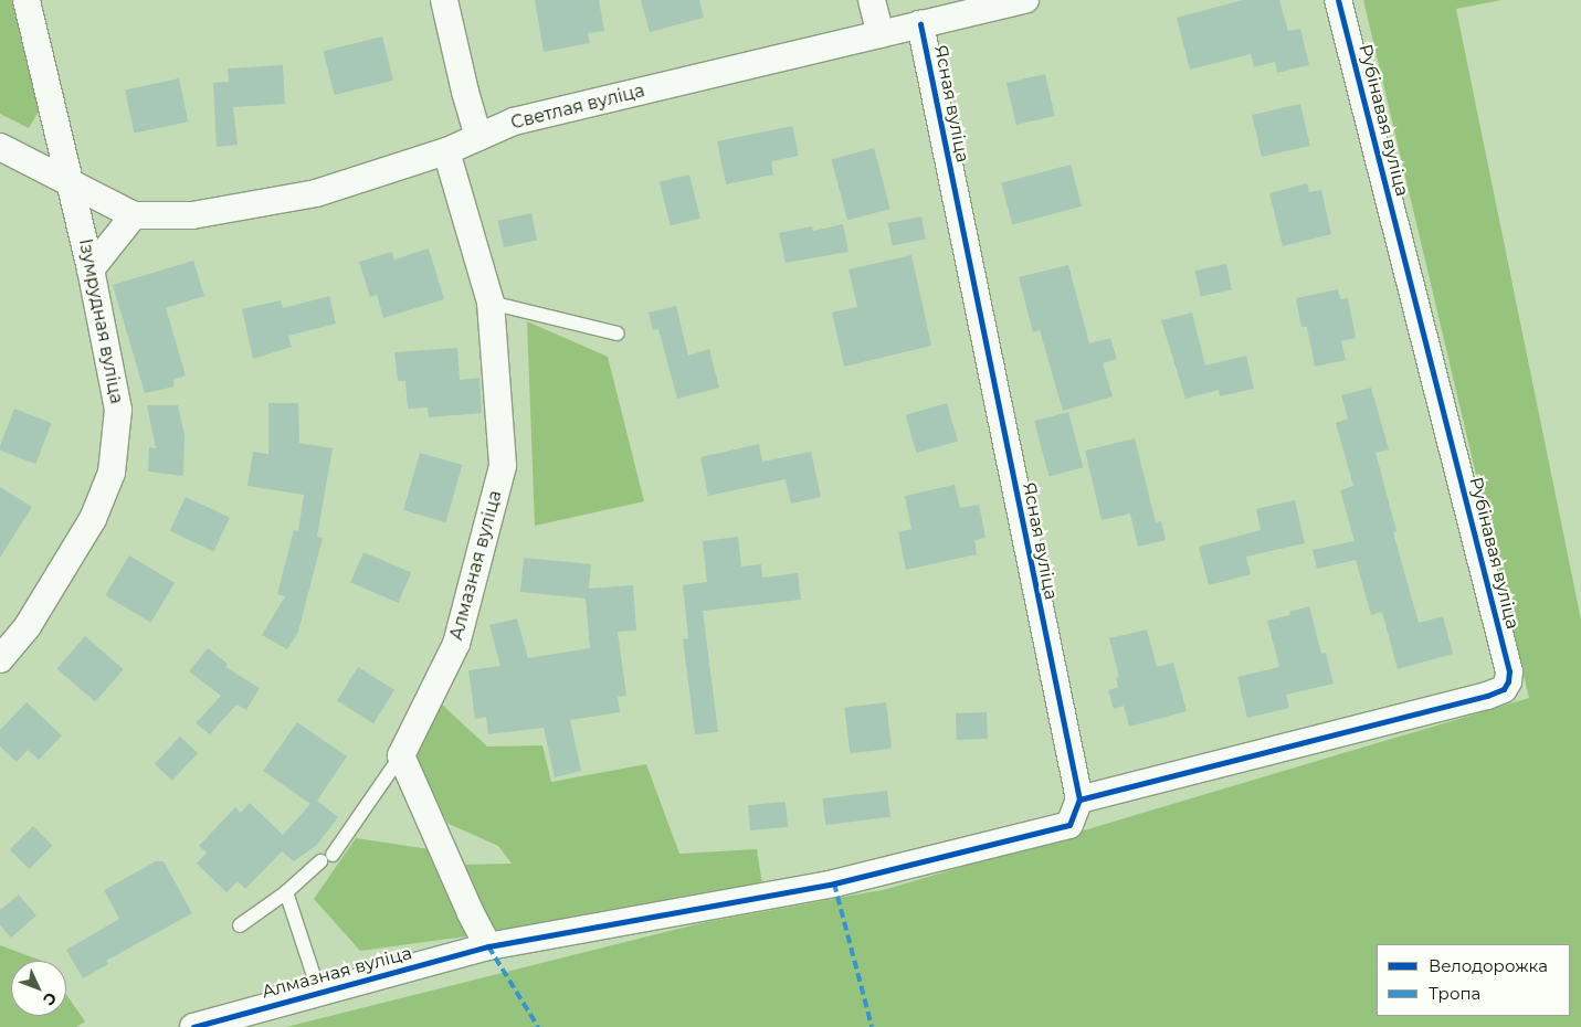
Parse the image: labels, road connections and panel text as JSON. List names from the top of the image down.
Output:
{
  "streets": {
    "street": [
      "Ясная вуліца",
      "Светлая вуліца",
      "Рубінавая вуліца",
      "Ізумрудная вуліца",
      "Алмазная вуліца"
    ]
  },
  "crossings": [
    ["Ясная вуліца", "Светлая вуліца"],
    ["Ясная вуліца", "Рубінавая вуліца"],
    ["Ясная вуліца", "Алмазная вуліца"],
    ["Светлая вуліца", "Ізумрудная вуліца"],
    ["Светлая вуліца", "Алмазная вуліца"],
    ["Рубінавая вуліца", "Алмазная вуліца"]
  ],
  "legend": ["Велодорожка", "Тропа"],
  "north": "bottom right"
}
